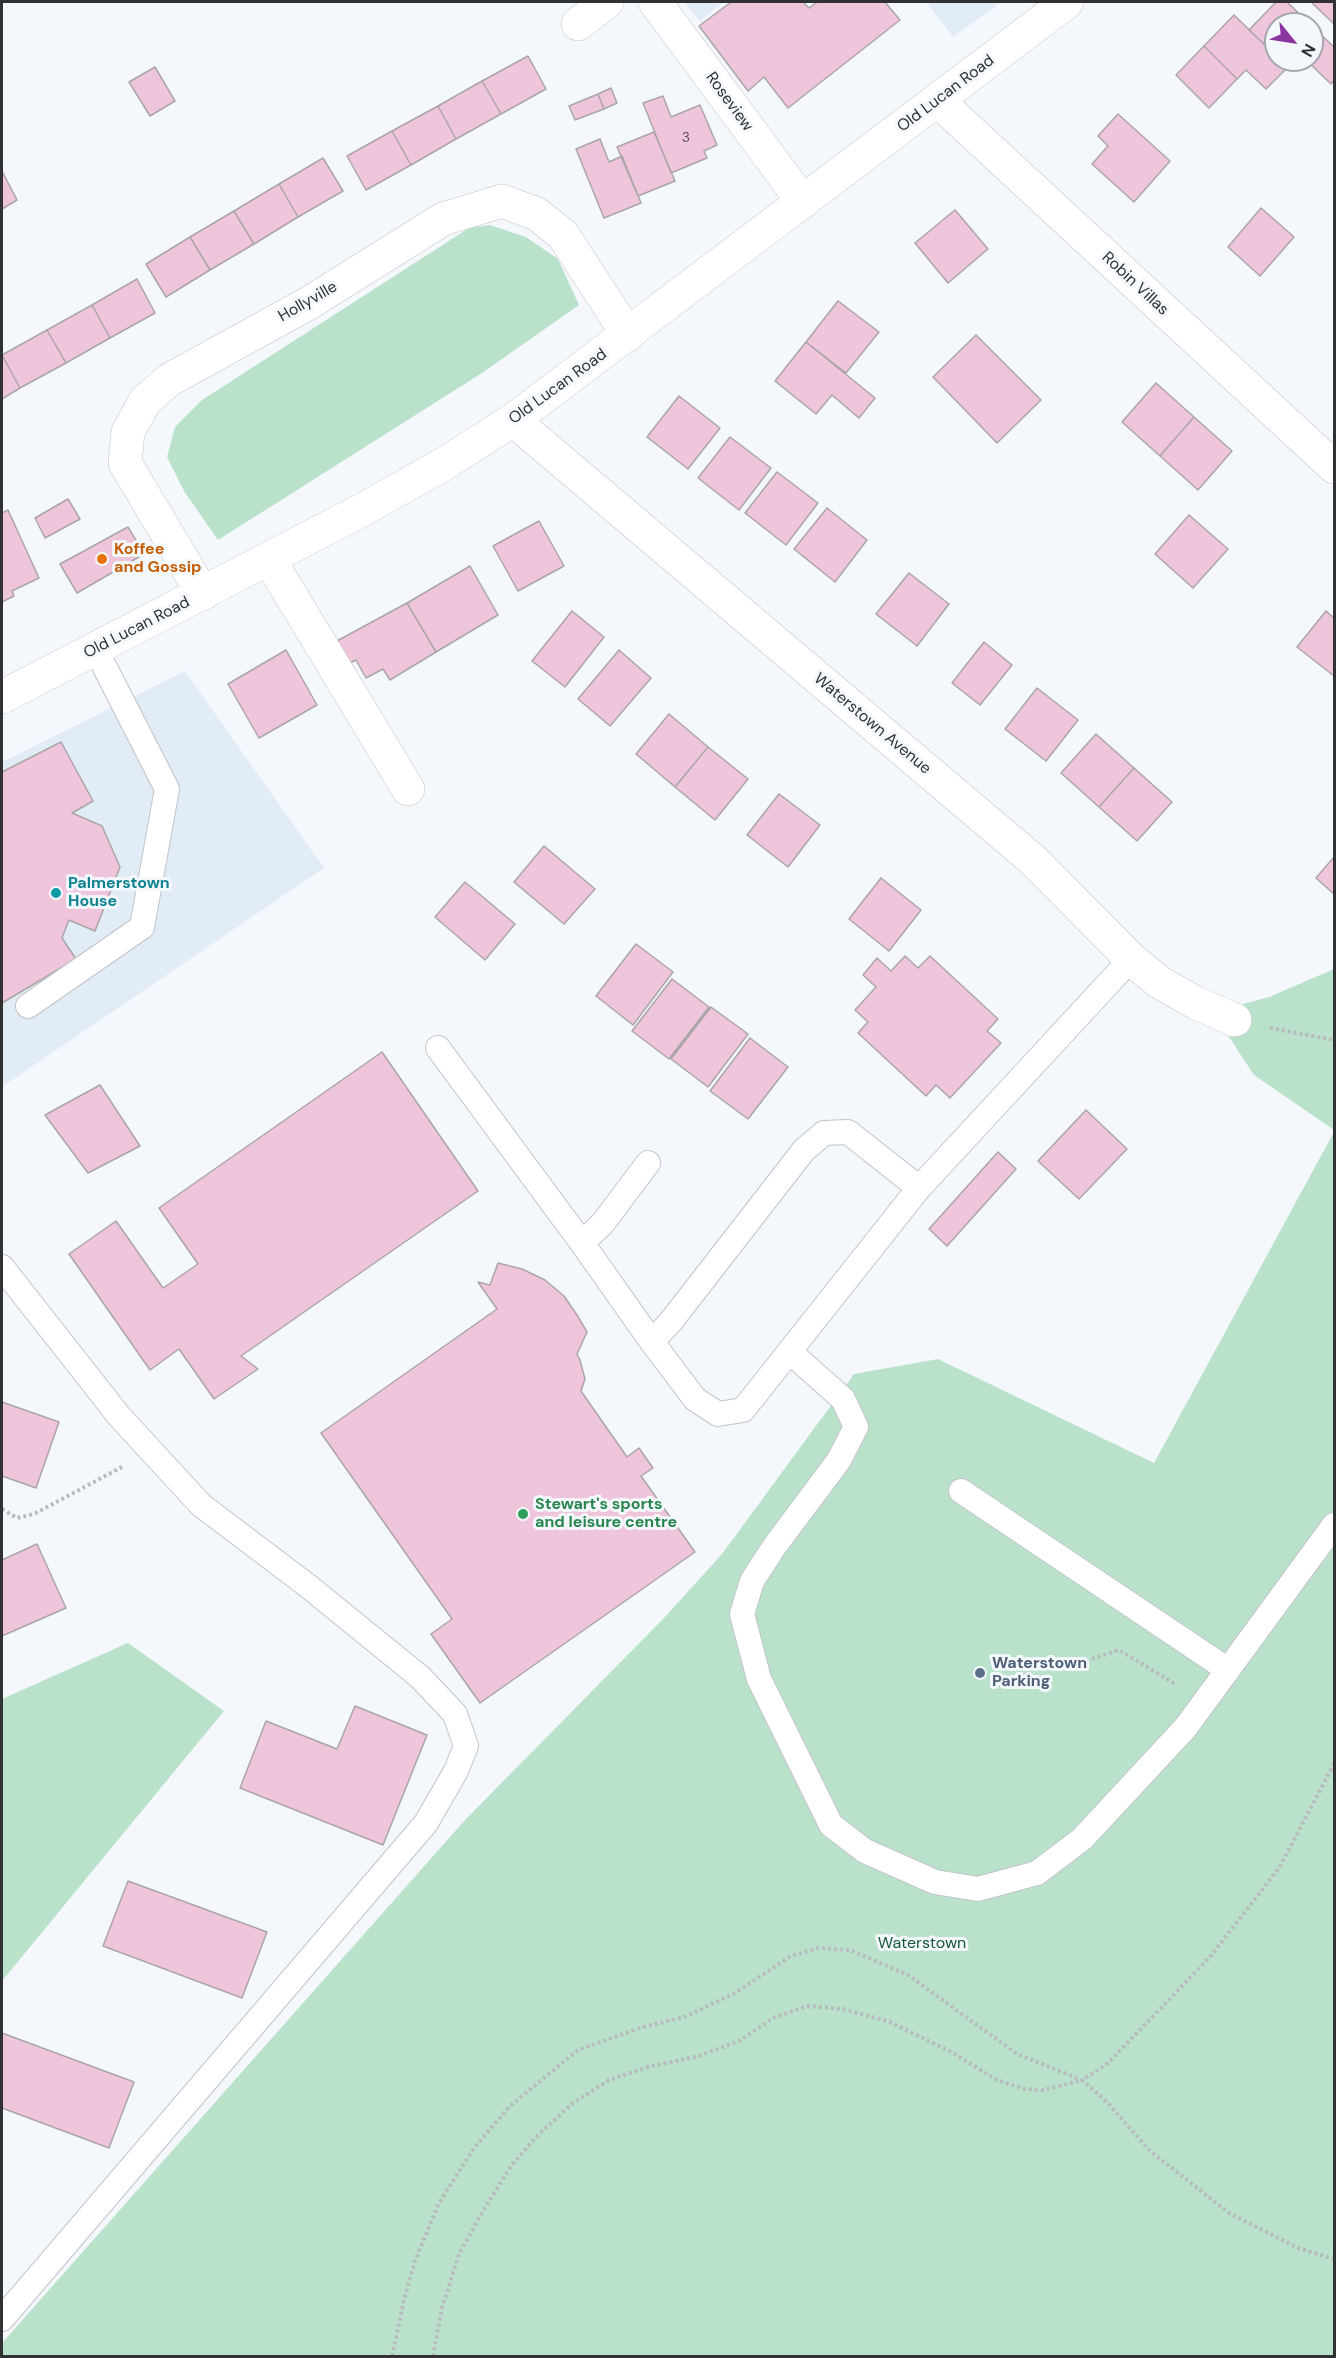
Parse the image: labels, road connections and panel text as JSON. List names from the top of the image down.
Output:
{
  "streets": {
    "street": [
      "Old Lucan Road",
      "Roseview",
      "Robin Villas",
      "Hollyville",
      "Waterstown Avenue"
    ]
  },
  "crossings": [
    ["Old Lucan Road", "Roseview"],
    ["Old Lucan Road", "Robin Villas"],
    ["Old Lucan Road", "Hollyville"],
    ["Old Lucan Road", "Waterstown Avenue"]
  ],
  "parks": ["Waterstown"],
  "places": [
    "Koffee and Gossip",
    "Palmerstown House",
    "Stewart's sports and leisure centre",
    "Waterstown Parking"
  ],
  "house_numbers": ["3"],
  "north": "bottom right"
}
